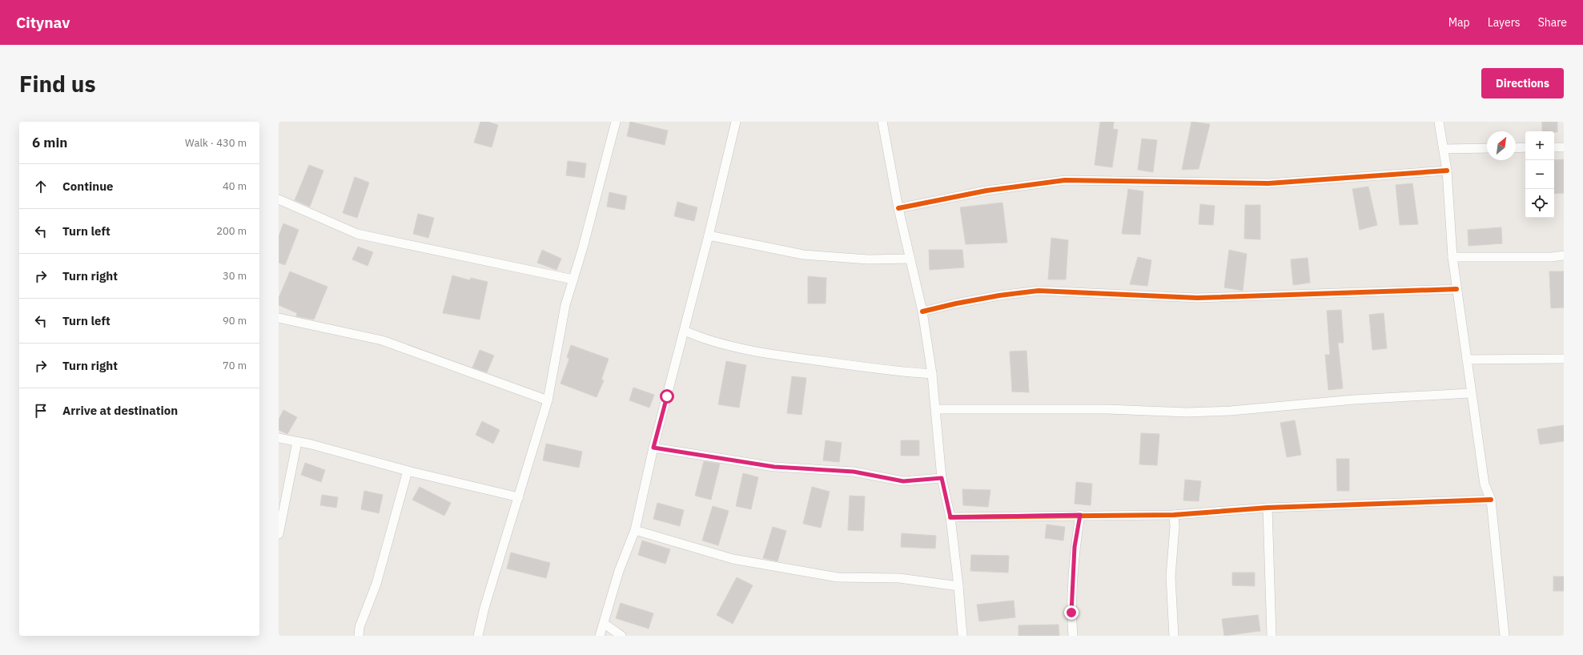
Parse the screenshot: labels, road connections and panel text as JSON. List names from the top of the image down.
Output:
{
  "north": "top right",
  "page": {
    "header": "Citynav",
    "nav": ["Map", "Layers", "Share"],
    "buttons": "Directions",
    "title": "Find us",
    "heading": ["6 min", "Walk · 430 m"],
    "map_buttons": ["+", "−"],
    "list": [
      ["Continue", "40 m"],
      ["Turn left", "200 m"],
      ["Turn right", "30 m"],
      ["Turn left", "90 m"],
      ["Turn right", "70 m"],
      "Arrive at destination"
    ]
  }
}
